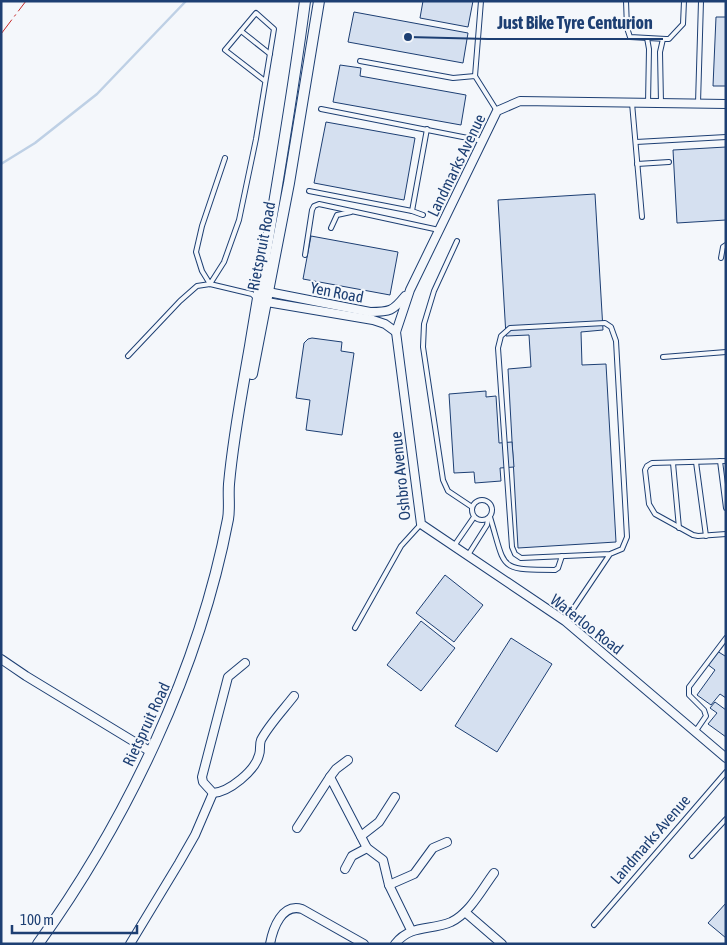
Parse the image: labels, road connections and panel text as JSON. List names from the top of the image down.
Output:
{
  "streets": {
    "street": [
      "Landmarks Avenue",
      "Rietspruit Road",
      "Yen Road",
      "Oshbro Avenue",
      "Waterloo Road"
    ]
  },
  "crossings": [
    ["Landmarks Avenue", "Yen Road"],
    ["Landmarks Avenue", "Oshbro Avenue"],
    ["Rietspruit Road", "Yen Road"],
    ["Yen Road", "Oshbro Avenue"],
    ["Oshbro Avenue", "Waterloo Road"]
  ],
  "places": ["Just Bike Tyre Centurion"],
  "scale_bar": "100 m"
}
